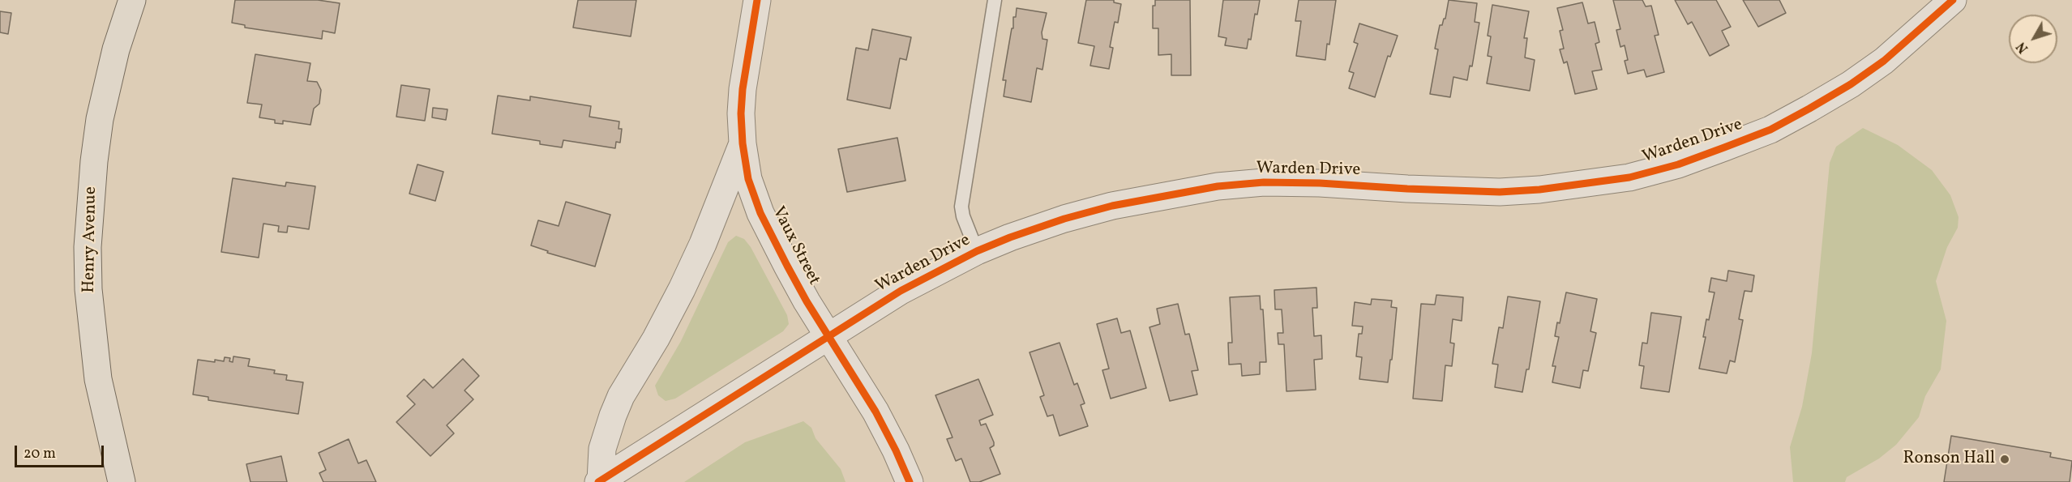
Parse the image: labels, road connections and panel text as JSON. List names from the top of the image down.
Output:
{
  "streets": {
    "main road": ["Henry Avenue"],
    "street": ["Warden Drive", "Vaux Street"]
  },
  "crossings": [
    ["Warden Drive", "Vaux Street"]
  ],
  "places": ["Ronson Hall"],
  "scale_bar": "20 m",
  "north": "bottom left"
}
